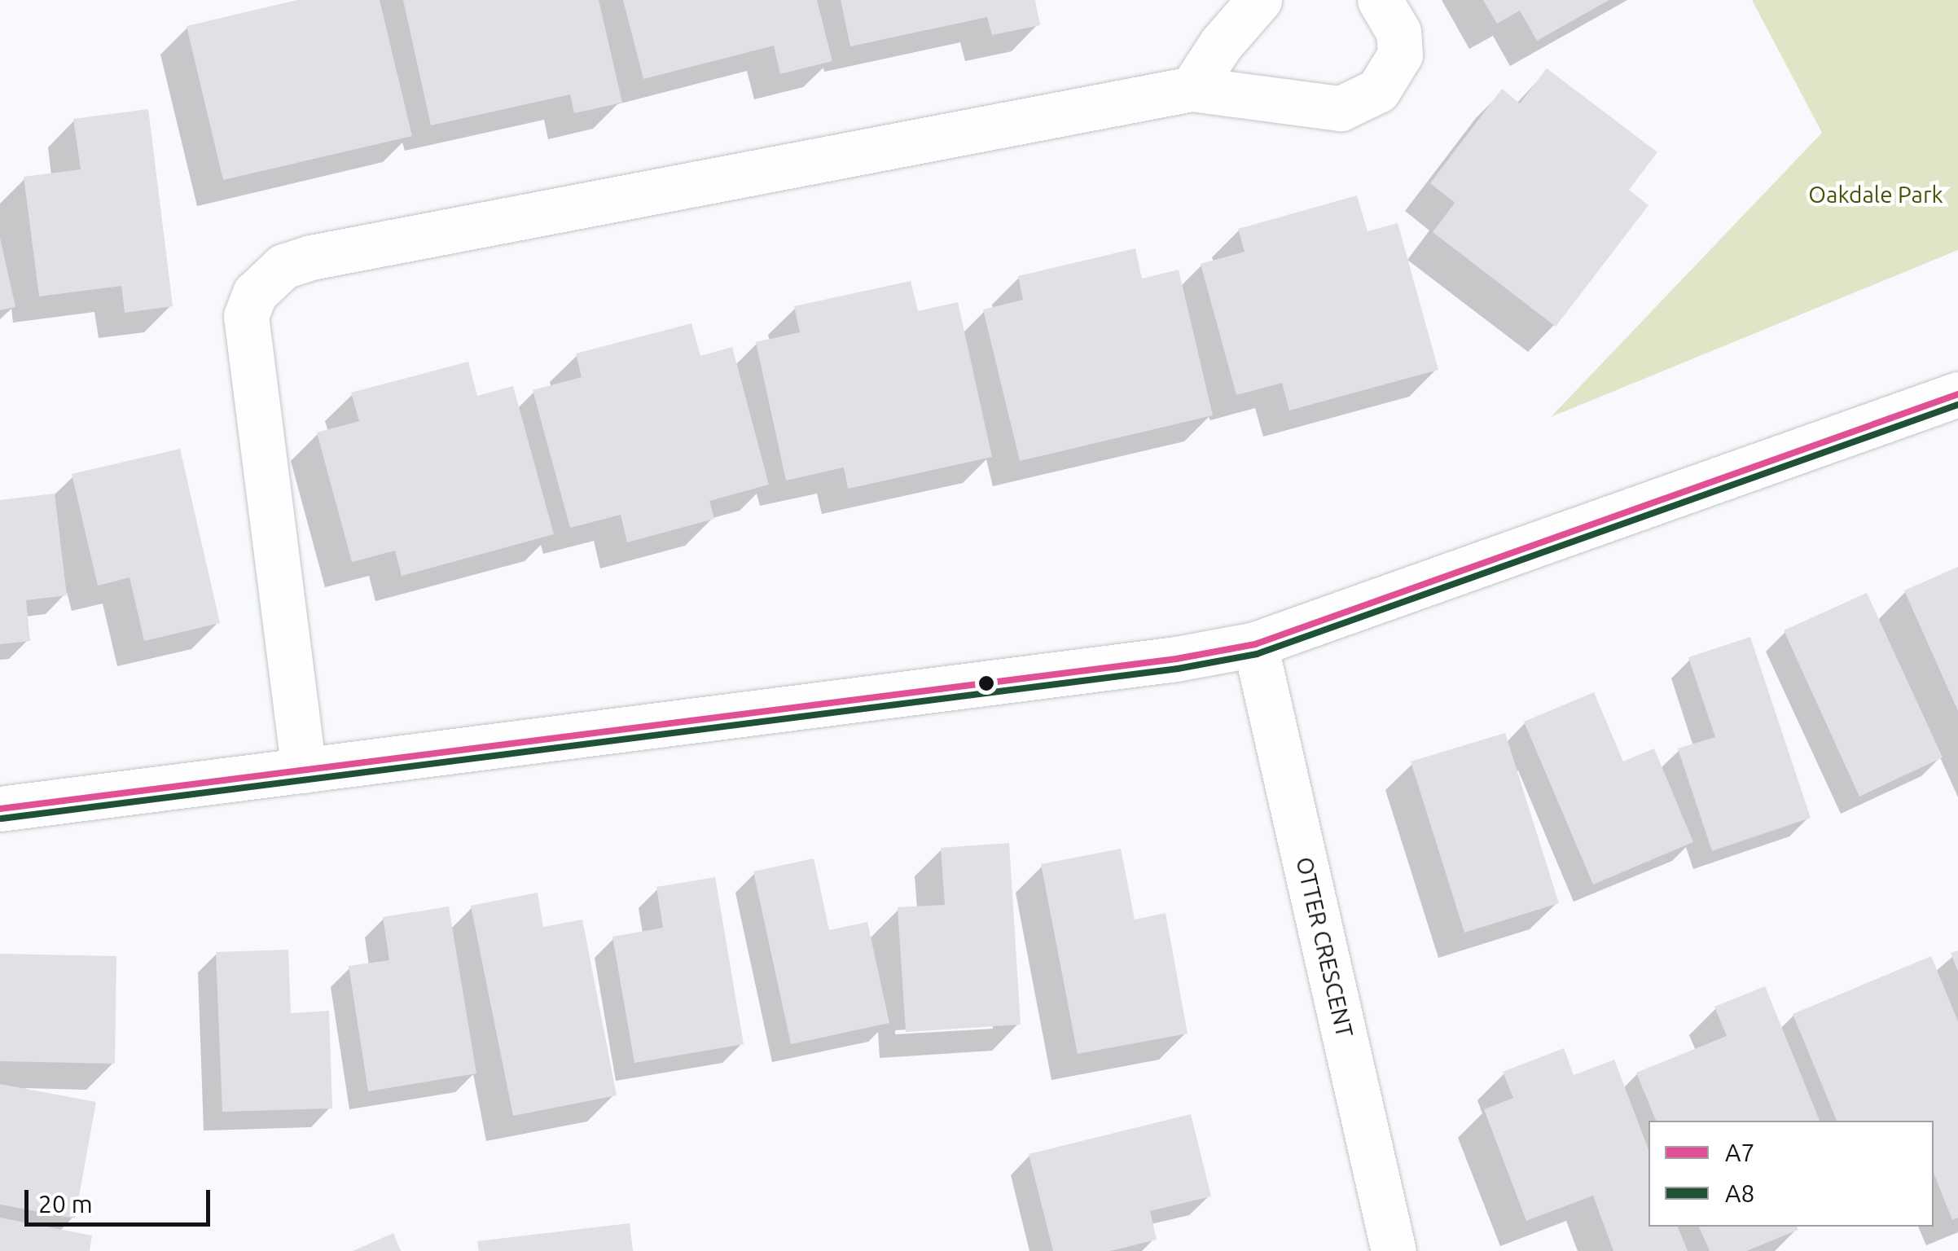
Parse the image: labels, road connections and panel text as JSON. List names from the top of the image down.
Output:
{
  "streets": {
    "street": ["OTTER CRESCENT"]
  },
  "parks": ["Oakdale Park"],
  "lines": ["transit line A7", "transit line A8"],
  "legend": ["A7", "A8"],
  "scale_bar": "20 m"
}
